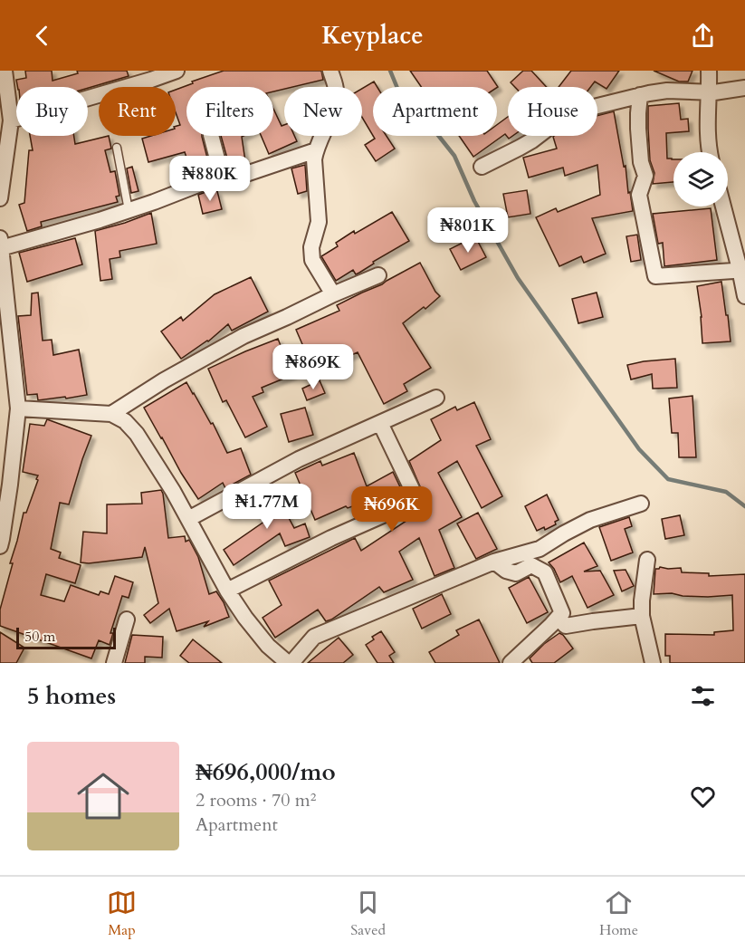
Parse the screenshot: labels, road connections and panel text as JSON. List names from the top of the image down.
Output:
{
  "scale_bar": "50 m",
  "page": {
    "header": "Keyplace",
    "chip": [
      "Buy",
      "Rent",
      "Filters",
      "New",
      "Apartment",
      "House"
    ],
    "price": [
      "₦880K",
      "₦801K",
      "₦869K",
      "₦1.77M",
      "₦696K"
    ],
    "scale": "50 m",
    "heading": "5 homes",
    "list": [
      {
        "name": "₦696,000/mo",
        "note": "2 rooms · 70 m² · Apartment"
      }
    ],
    "tabs": ["Map", "Saved", "Home"]
  }
}
